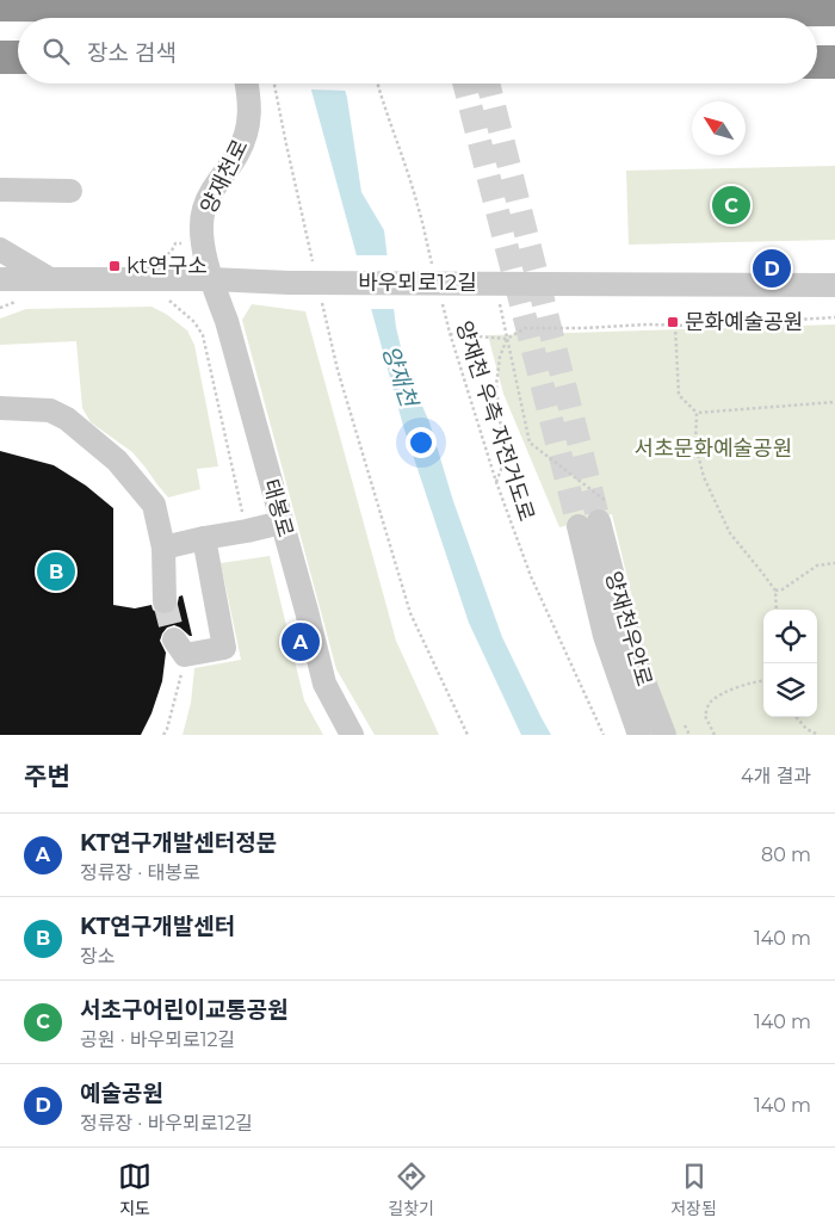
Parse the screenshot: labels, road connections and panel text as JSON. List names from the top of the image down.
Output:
{
  "streets": {
    "street": [
      "양재천로",
      "바우뫼로12길",
      "태봉로",
      "양재천우안로"
    ],
    "path": ["양재천 우측 자전거도로"]
  },
  "crossings": [
    ["양재천로", "바우뫼로12길"],
    ["양재천로", "태봉로"],
    ["바우뫼로12길", "태봉로"]
  ],
  "water": ["양재천"],
  "parks": ["서초문화예술공원"],
  "places": {
    "transit": ["kt연구소", "문화예술공원"]
  },
  "north": "top left",
  "page": {
    "search": "장소 검색",
    "pins": [
      "C",
      "D",
      "B",
      "A"
    ],
    "heading": ["주변", "4개 결과"],
    "list": [
      {
        "mark": "A",
        "name": "KT연구개발센터정문",
        "note": "정류장 · 태봉로",
        "value": "80 m"
      },
      {
        "mark": "B",
        "name": "KT연구개발센터",
        "note": "장소",
        "value": "140 m"
      },
      {
        "mark": "C",
        "name": "서초구어린이교통공원",
        "note": "공원 · 바우뫼로12길",
        "value": "140 m"
      },
      {
        "mark": "D",
        "name": "예술공원",
        "note": "정류장 · 바우뫼로12길",
        "value": "140 m"
      }
    ],
    "nav": ["지도", "길찾기", "저장됨"]
  }
}
